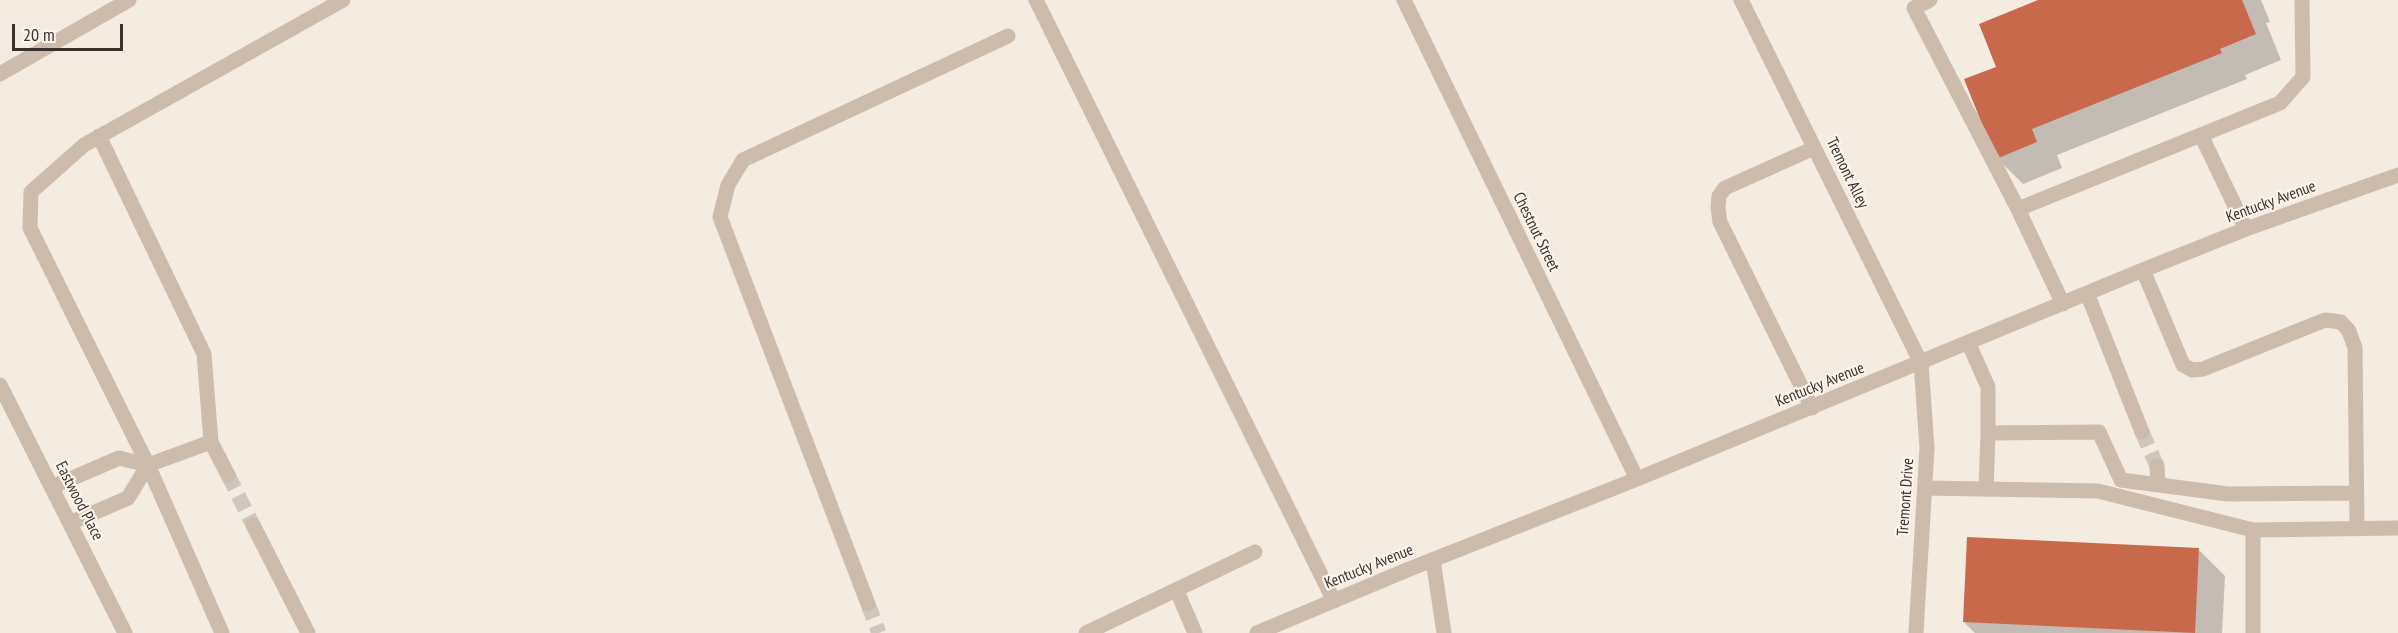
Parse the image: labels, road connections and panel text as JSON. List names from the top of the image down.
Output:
{
  "streets": {
    "street": [
      "Tremont Alley",
      "Kentucky Avenue",
      "Chestnut Street",
      "Tremont Drive",
      "Eastwood Place"
    ]
  },
  "crossings": [
    ["Tremont Alley", "Kentucky Avenue"],
    ["Tremont Alley", "Tremont Drive"],
    ["Kentucky Avenue", "Chestnut Street"],
    ["Kentucky Avenue", "Tremont Drive"]
  ],
  "scale_bar": "20 m"
}
